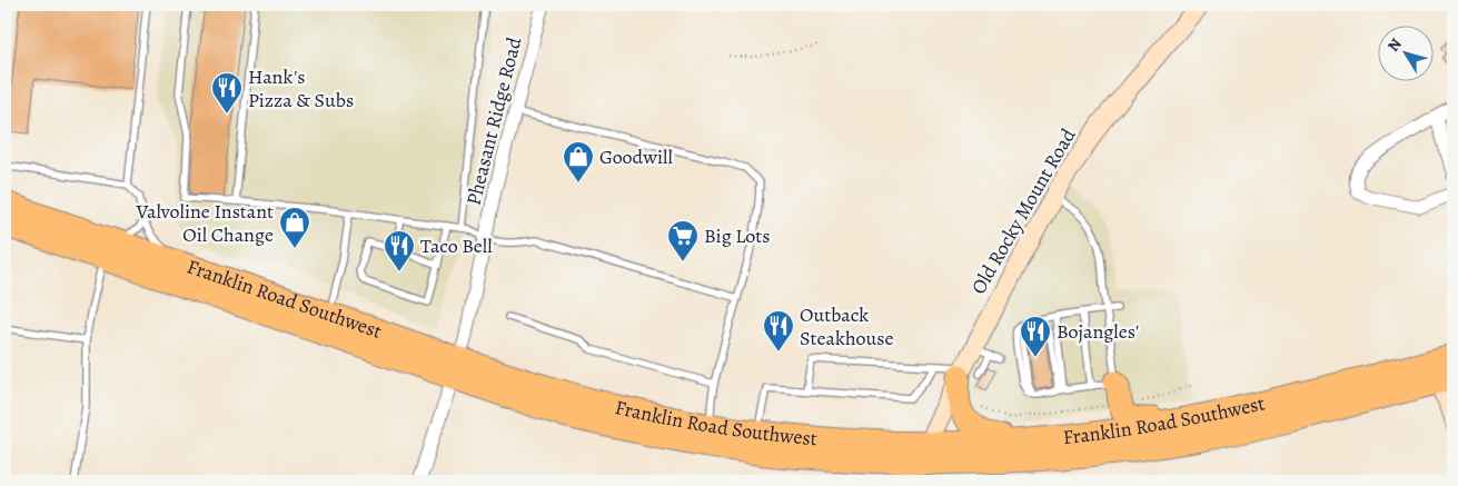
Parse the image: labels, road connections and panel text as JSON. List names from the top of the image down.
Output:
{
  "streets": {
    "highway": ["Franklin Road Southwest"],
    "street": ["Pheasant Ridge Road", "Old Rocky Mount Road"]
  },
  "crossings": [
    ["Pheasant Ridge Road", "Franklin Road Southwest"],
    ["Old Rocky Mount Road", "Franklin Road Southwest"]
  ],
  "places": {
    "restaurant": [
      "Hank's Pizza & Subs",
      "Taco Bell",
      "Outback Steakhouse",
      "Bojangles'"
    ],
    "shop": ["Goodwill", "Valvoline Instant Oil Change"],
    "supermarket": ["Big Lots"]
  },
  "north": "top left"
}
